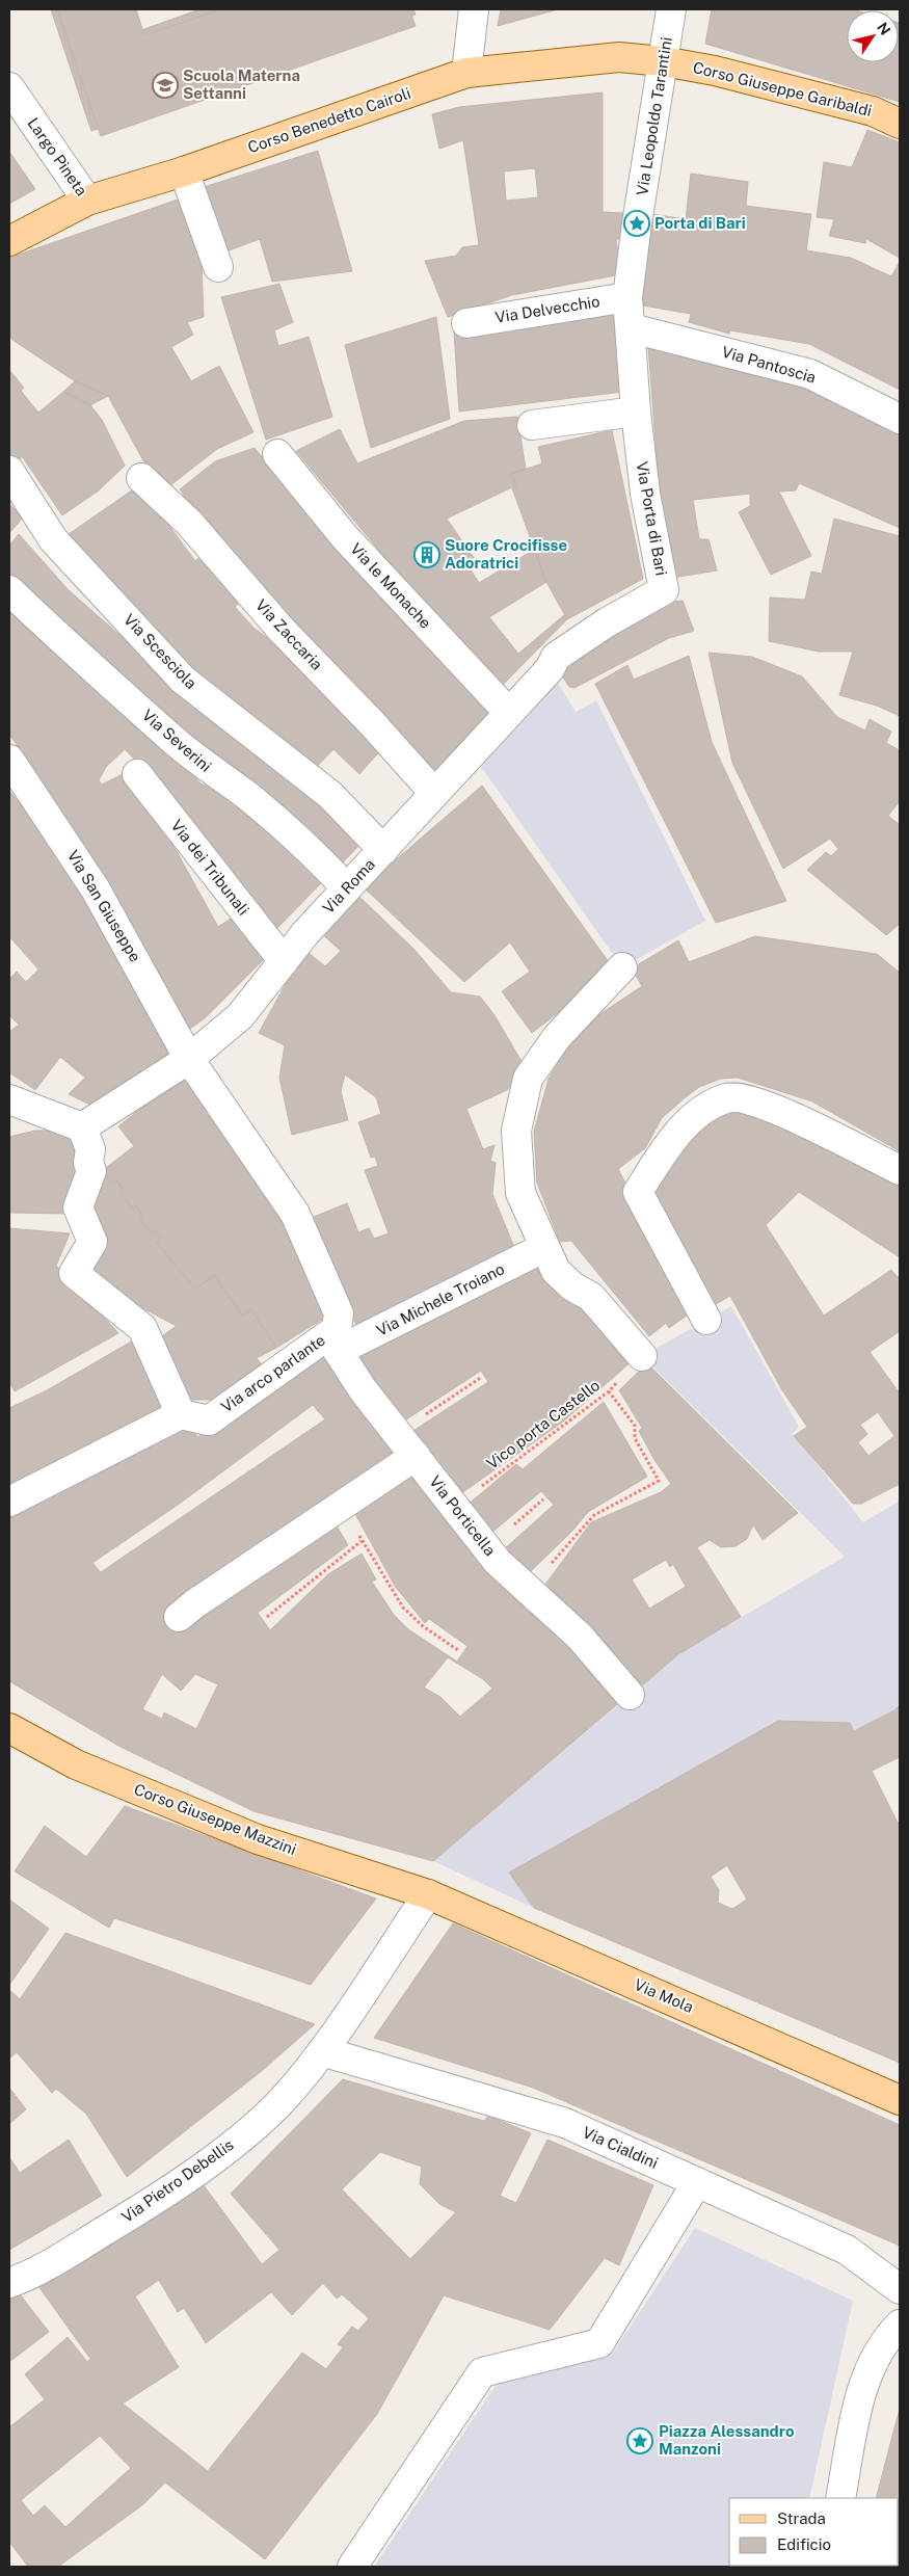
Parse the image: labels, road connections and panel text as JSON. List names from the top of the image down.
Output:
{
  "streets": {
    "main road": [
      "Corso Giuseppe Garibaldi",
      "Corso Benedetto Cairoli",
      "Corso Giuseppe Mazzini",
      "Via Mola"
    ],
    "street": [
      "Via Leopoldo Tarantini",
      "Largo Pineta",
      "Via Delvecchio",
      "Via Pantoscia",
      "Via Porta di Bari",
      "Via le Monache",
      "Via Zaccaria",
      "Via Scesciola",
      "Via Severini",
      "Via dei Tribunali",
      "Via Roma",
      "Via San Giuseppe",
      "Via Michele Troiano",
      "Via arco parlante",
      "Via Porticella",
      "Via Cialdini",
      "Via Pietro Debellis"
    ],
    "path": ["Vico porta Castello"]
  },
  "crossings": [
    ["Corso Giuseppe Garibaldi", "Via Leopoldo Tarantini"],
    ["Corso Giuseppe Garibaldi", "Corso Benedetto Cairoli"],
    ["Via Leopoldo Tarantini", "Corso Benedetto Cairoli"],
    ["Via Leopoldo Tarantini", "Via Porta di Bari"],
    ["Corso Benedetto Cairoli", "Largo Pineta"],
    ["Via Delvecchio", "Via Porta di Bari"],
    ["Via Pantoscia", "Via Porta di Bari"],
    ["Via Porta di Bari", "Via le Monache"],
    ["Via Porta di Bari", "Via Roma"],
    ["Via le Monache", "Via Roma"],
    ["Via Zaccaria", "Via Roma"],
    ["Via Scesciola", "Via Roma"],
    ["Via Severini", "Via Roma"],
    ["Via dei Tribunali", "Via Roma"],
    ["Via Roma", "Via San Giuseppe"],
    ["Via San Giuseppe", "Via Michele Troiano"],
    ["Via San Giuseppe", "Via arco parlante"],
    ["Via San Giuseppe", "Via Porticella"],
    ["Via Michele Troiano", "Via arco parlante"],
    ["Via Michele Troiano", "Via Porticella"],
    ["Via arco parlante", "Via Porticella"],
    ["Vico porta Castello", "Via Porticella"],
    ["Corso Giuseppe Mazzini", "Via Mola"],
    ["Corso Giuseppe Mazzini", "Via Pietro Debellis"],
    ["Via Mola", "Via Pietro Debellis"],
    ["Via Cialdini", "Via Pietro Debellis"]
  ],
  "places": {
    "school or university": ["Scuola Materna Settanni"],
    "place": ["Porta di Bari", "Piazza Alessandro Manzoni"],
    "building": ["Suore Crocifisse Adoratrici"]
  },
  "legend": ["Strada", "Edificio"],
  "north": "top right"
}
